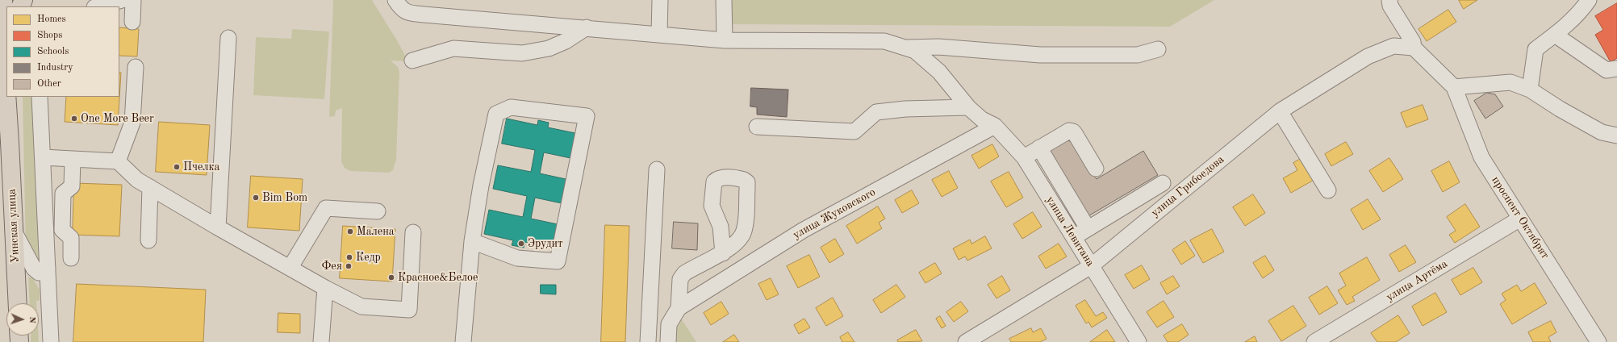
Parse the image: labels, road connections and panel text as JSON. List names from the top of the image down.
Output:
{
  "streets": {
    "main road": ["Уинская улица"],
    "street": [
      "улица Грибоедова",
      "улица Жуковского",
      "проспект Октябрят",
      "улица Левитана",
      "улица Артёма"
    ]
  },
  "crossings": [
    ["улица Грибоедова", "улица Левитана"],
    ["улица Жуковского", "улица Левитана"],
    ["проспект Октябрят", "улица Артёма"]
  ],
  "places": [
    "One More Beer",
    "Пчелка",
    "Bim Bom",
    "Малена",
    "Эрудит",
    "Кедр",
    "Фея",
    "Красное&Белое"
  ],
  "legend": [
    "Homes",
    "Shops",
    "Schools",
    "Industry",
    "Other"
  ],
  "north": "right"
}
